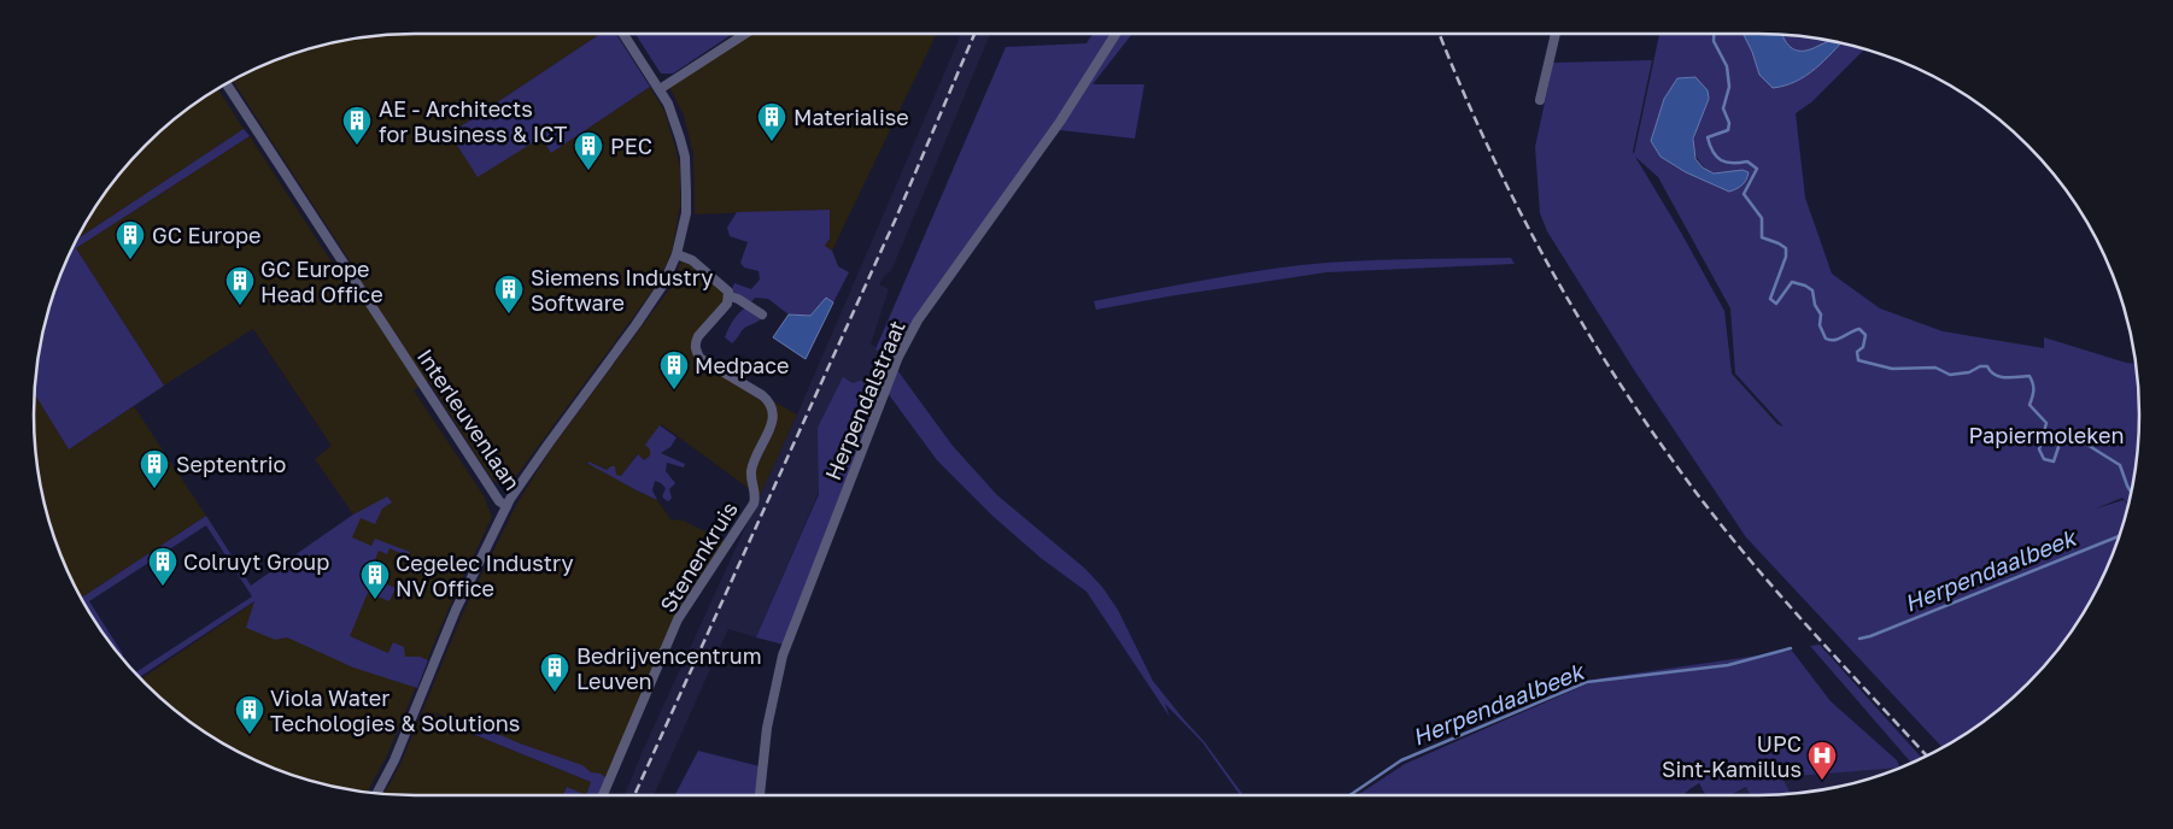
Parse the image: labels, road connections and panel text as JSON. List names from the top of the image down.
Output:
{
  "streets": {
    "street": ["Herpendalstraat", "Interleuvenlaan", "Stenenkruis"]
  },
  "water": ["Herpendaalbeek"],
  "parks": ["Papiermoleken"],
  "places": {
    "building": [
      "Materialise",
      "AE - Architects for Business & ICT",
      "PEC",
      "GC Europe",
      "GC Europe Head Office",
      "Siemens Industry Software",
      "Medpace",
      "Septentrio",
      "Colruyt Group",
      "Cegelec Industry NV Office",
      "Bedrijvencentrum Leuven",
      "Viola Water Techologies & Solutions"
    ],
    "hospital": ["UPC Sint-Kamillus"]
  }
}
